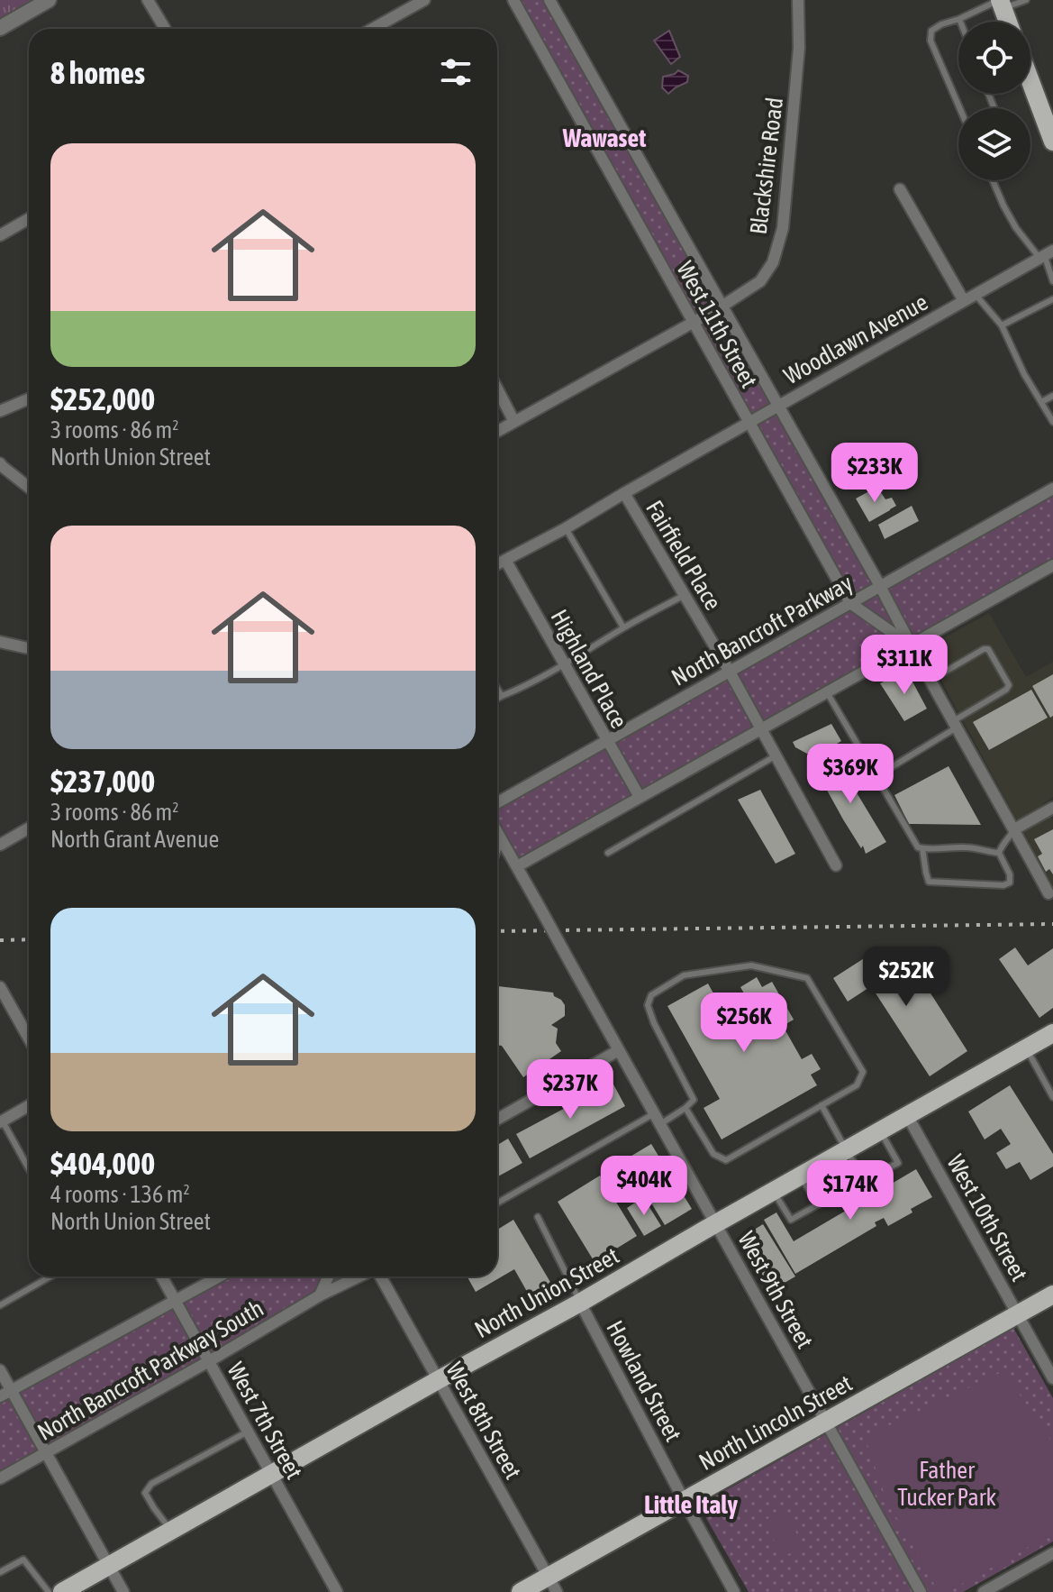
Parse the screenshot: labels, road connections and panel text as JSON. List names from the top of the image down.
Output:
{
  "streets": {
    "main road": ["North Union Street", "North Lincoln Street"],
    "street": [
      "Blackshire Road",
      "West 11th Street",
      "Woodlawn Avenue",
      "Fairfield Place",
      "North Bancroft Parkway",
      "Highland Place",
      "West 10th Street",
      "West 9th Street",
      "North Bancroft Parkway South",
      "Howland Street",
      "West 7th Street",
      "West 8th Street"
    ]
  },
  "crossings": [
    ["Blackshire Road", "West 11th Street"],
    ["West 11th Street", "Woodlawn Avenue"],
    ["West 11th Street", "North Bancroft Parkway"],
    ["Woodlawn Avenue", "Fairfield Place"],
    ["Woodlawn Avenue", "Highland Place"],
    ["Fairfield Place", "North Bancroft Parkway"],
    ["North Bancroft Parkway", "Highland Place"],
    ["West 10th Street", "North Union Street"],
    ["West 10th Street", "North Lincoln Street"],
    ["West 9th Street", "North Union Street"],
    ["West 9th Street", "North Lincoln Street"],
    ["North Union Street", "Howland Street"],
    ["North Union Street", "West 7th Street"],
    ["North Union Street", "West 8th Street"],
    ["North Bancroft Parkway South", "West 7th Street"],
    ["Howland Street", "North Lincoln Street"],
    ["West 8th Street", "North Lincoln Street"]
  ],
  "districts": ["Wawaset", "Little Italy"],
  "parks": ["Father Tucker Park"],
  "page": {
    "heading": "8 homes",
    "list": [
      {
        "name": "$252,000",
        "note": "3 rooms · 86 m² · North Union Street"
      },
      {
        "name": "$237,000",
        "note": "3 rooms · 86 m² · North Grant Avenue"
      },
      {
        "name": "$404,000",
        "note": "4 rooms · 136 m² · North Union Street"
      }
    ],
    "price": [
      "$233K",
      "$311K",
      "$369K",
      "$252K",
      "$256K",
      "$237K",
      "$404K",
      "$174K"
    ]
  }
}
